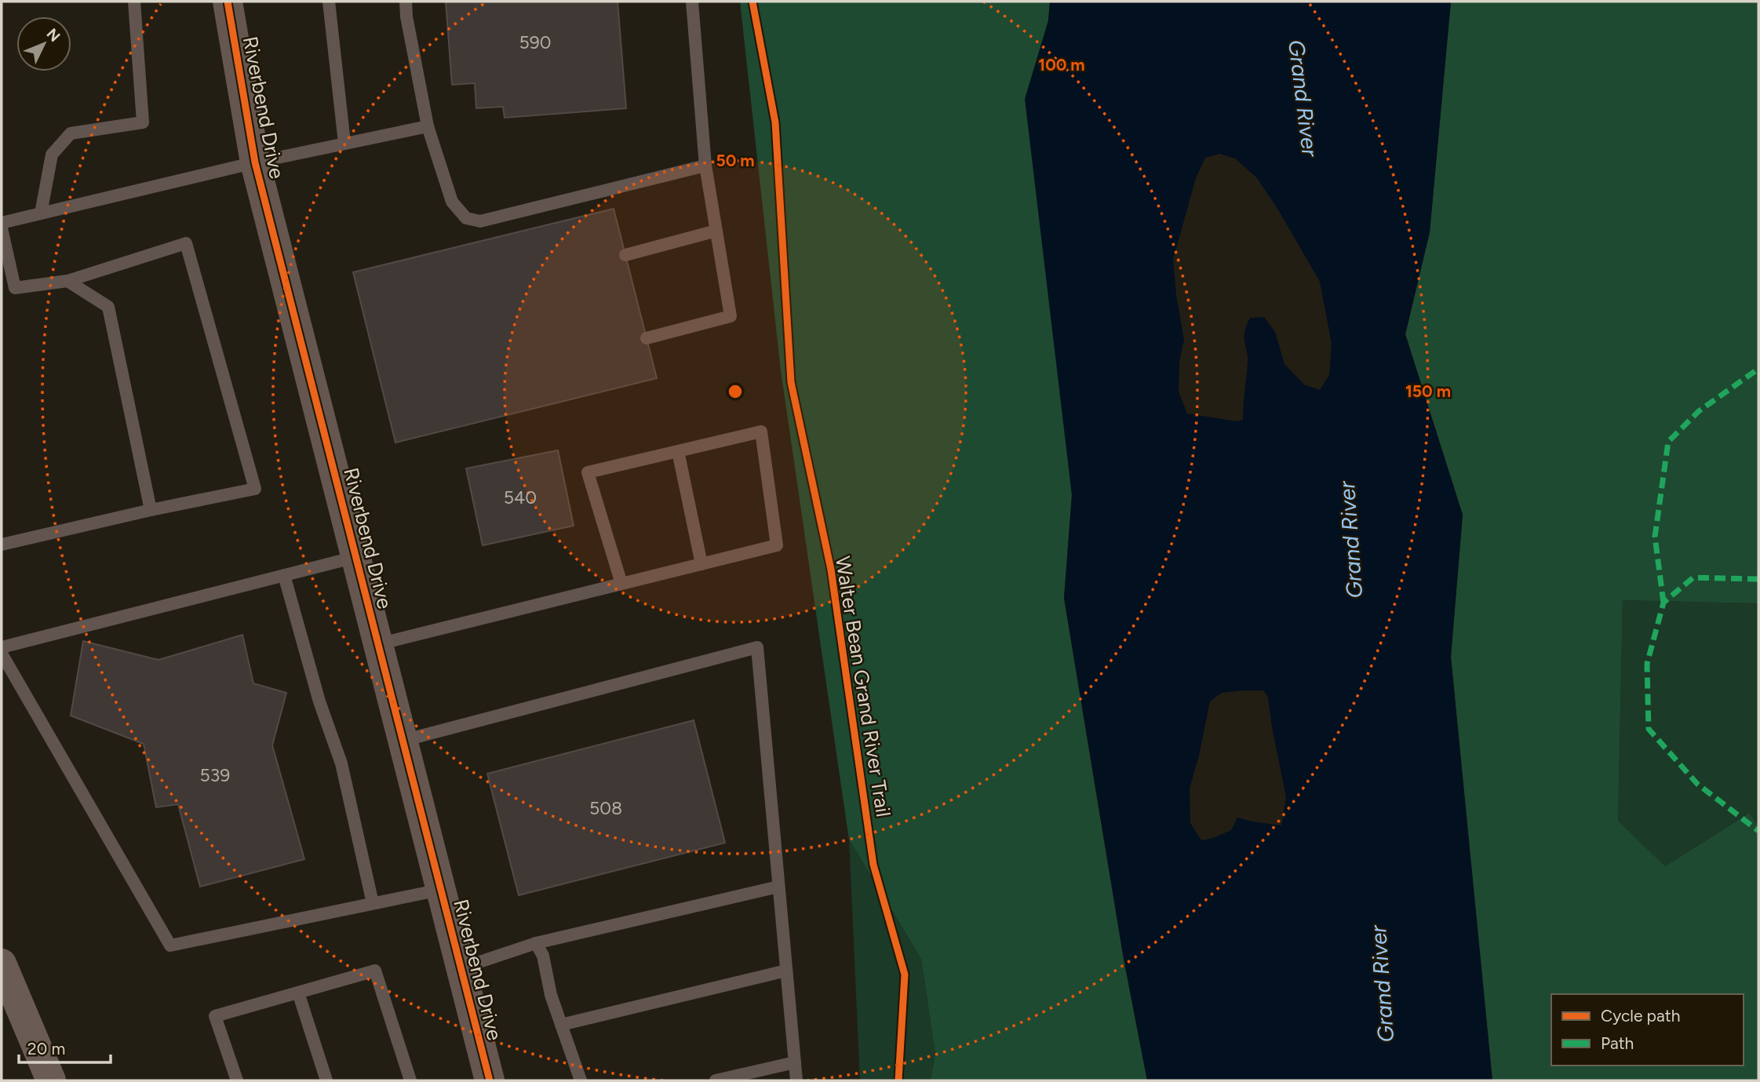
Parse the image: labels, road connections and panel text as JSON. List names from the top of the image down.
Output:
{
  "streets": {
    "street": ["Riverbend Drive"],
    "cycle path": ["Walter Bean Grand River Trail"]
  },
  "water": ["Grand River"],
  "house_numbers": [
    "590",
    "540",
    "539",
    "508"
  ],
  "legend": ["Cycle path", "Path"],
  "scale_bar": "20 m",
  "north": "top right",
  "rings": ["100 m", "50 m", "150 m"]
}
